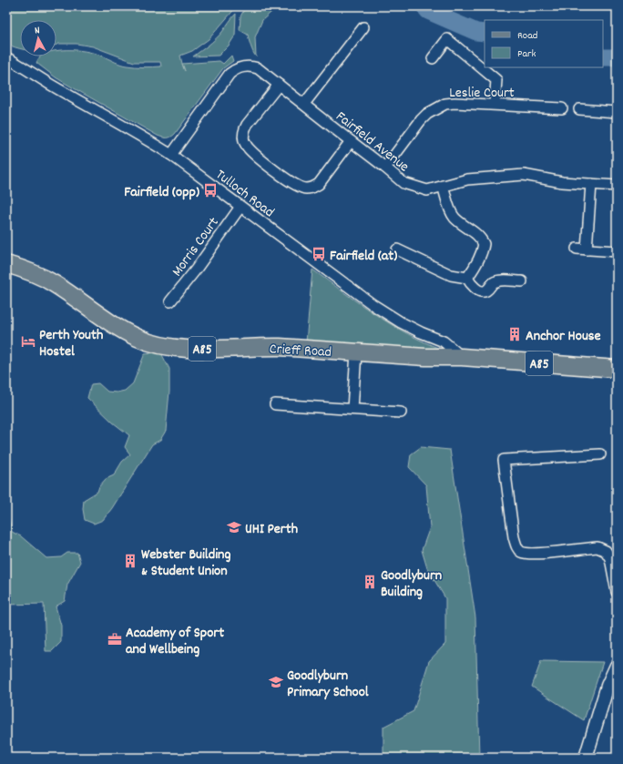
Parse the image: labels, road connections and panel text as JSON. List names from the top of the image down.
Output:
{
  "streets": {
    "main road": ["A85", "Crieff Road"],
    "street": [
      "Leslie Court",
      "Fairfield Avenue",
      "Tulloch Road",
      "Morris Court"
    ]
  },
  "crossings": [
    ["Leslie Court", "Fairfield Avenue"],
    ["Fairfield Avenue", "Tulloch Road"],
    ["Tulloch Road", "Morris Court"],
    ["Tulloch Road", "Crieff Road"]
  ],
  "places": {
    "bus stop": ["Fairfield (opp)", "Fairfield (at)"],
    "building": ["Anchor House", "Webster Building & Student Union", "Goodlyburn Building"],
    "hotel": ["Perth Youth Hostel"],
    "school or university": ["UHI Perth", "Goodlyburn Primary School"],
    "office": ["Academy of Sport and Wellbeing"]
  },
  "legend": ["Road", "Park"],
  "north": "top"
}
